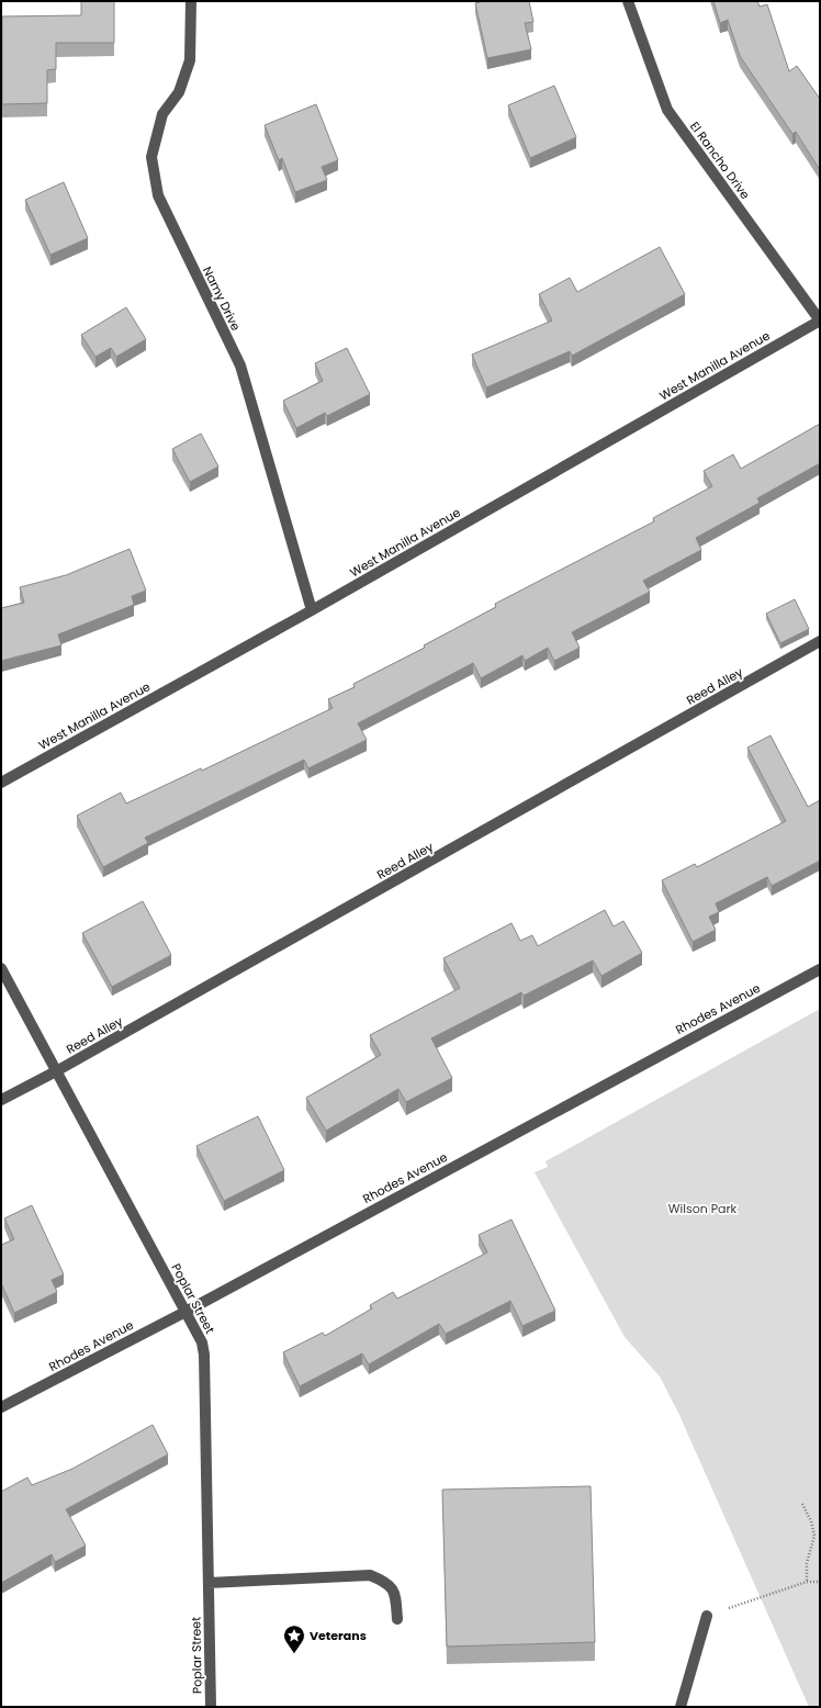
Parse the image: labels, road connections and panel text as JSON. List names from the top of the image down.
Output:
{
  "streets": {
    "street": [
      "El Rancho Drive",
      "Namy Drive",
      "West Manilla Avenue",
      "Reed Alley",
      "Rhodes Avenue",
      "Poplar Street"
    ]
  },
  "crossings": [
    ["El Rancho Drive", "West Manilla Avenue"],
    ["Namy Drive", "West Manilla Avenue"],
    ["Reed Alley", "Poplar Street"],
    ["Rhodes Avenue", "Poplar Street"]
  ],
  "parks": ["Wilson Park"],
  "places": {
    "place": ["Veterans"]
  }
}
